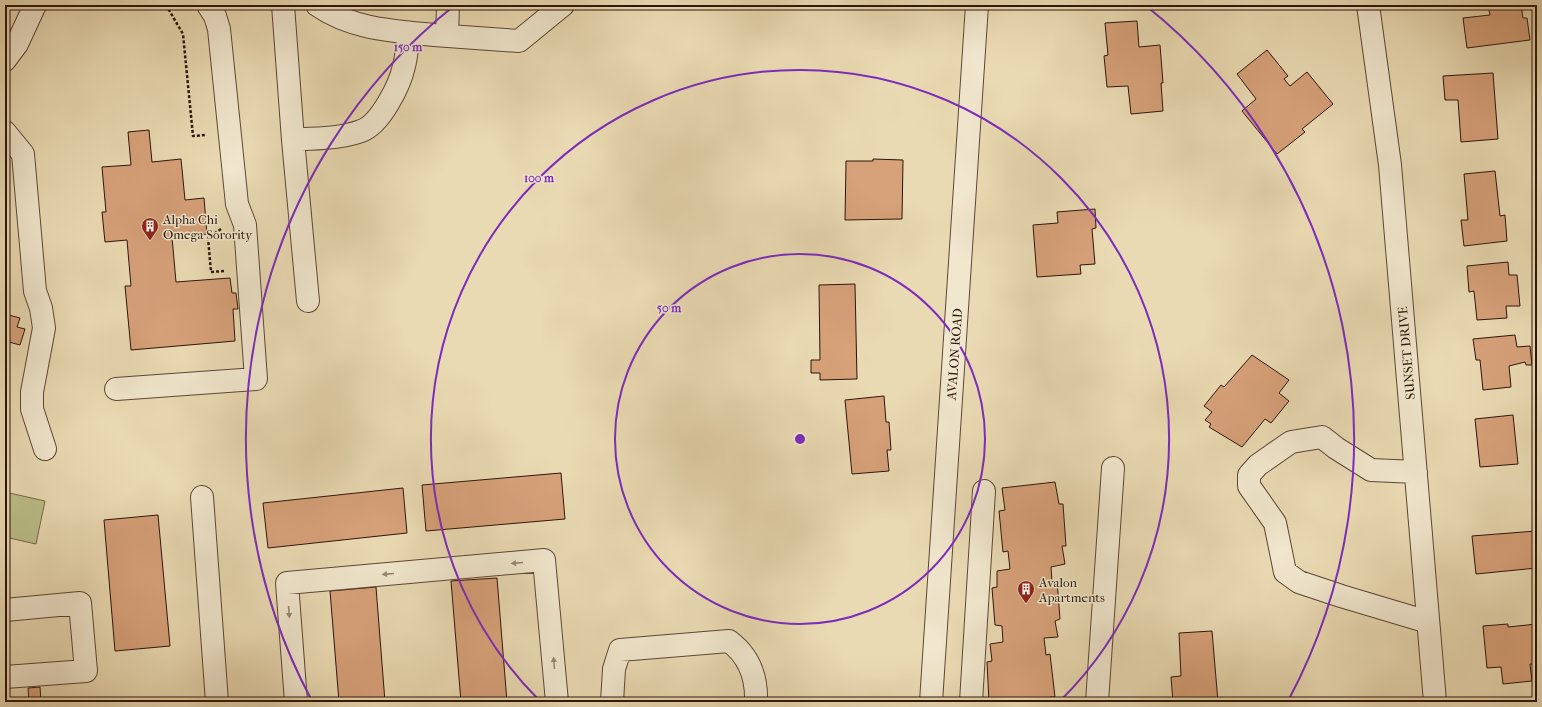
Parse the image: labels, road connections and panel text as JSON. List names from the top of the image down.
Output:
{
  "streets": {
    "street": ["SUNSET DRIVE", "AVALON ROAD"]
  },
  "places": {
    "building": ["Alpha Chi Omega Sorority", "Avalon Apartments"]
  },
  "rings": ["150 m", "100 m", "50 m"]
}
